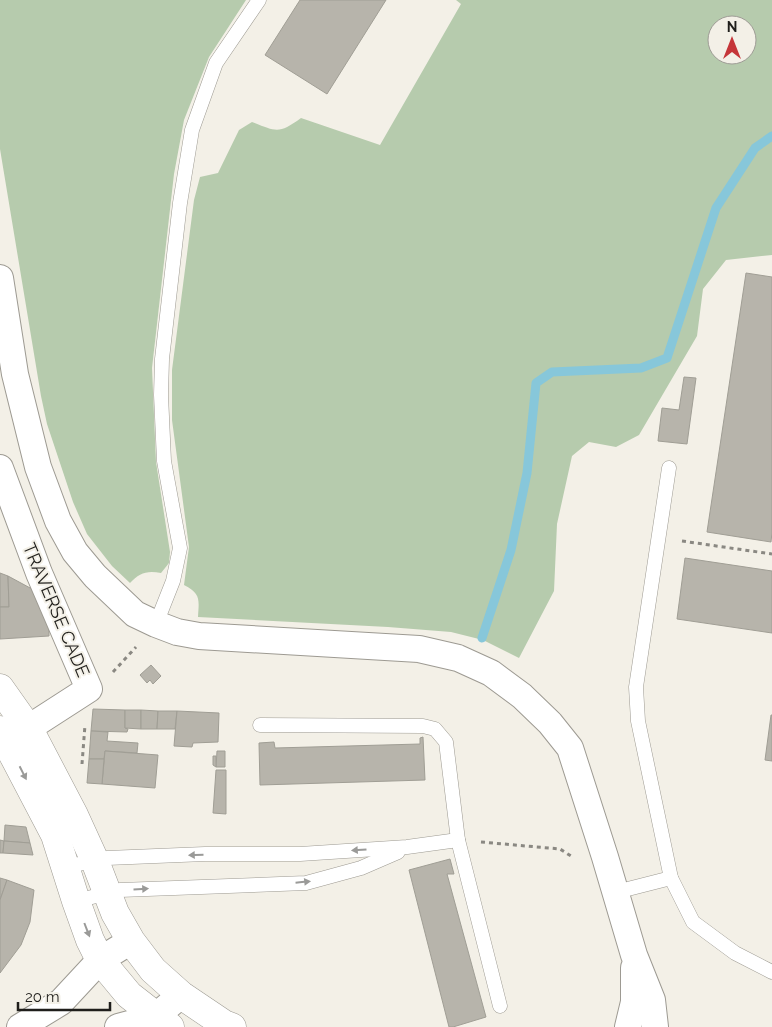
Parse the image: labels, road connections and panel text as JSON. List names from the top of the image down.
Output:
{
  "streets": {
    "street": ["TRAVERSE CADE"]
  },
  "scale_bar": "20 m",
  "north": "top"
}
